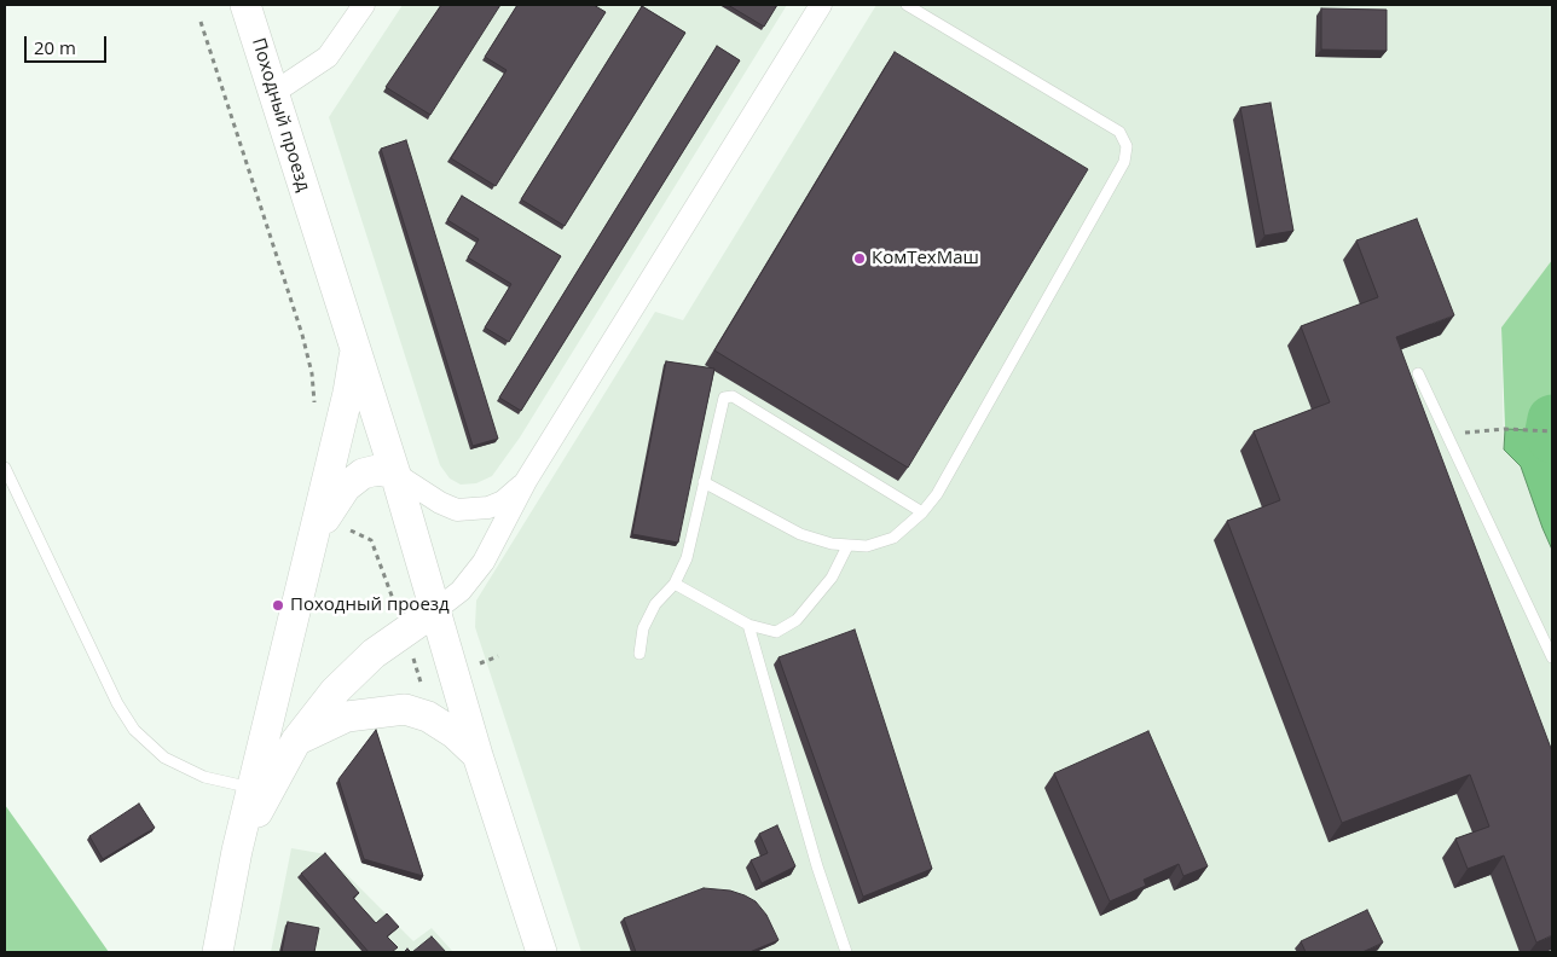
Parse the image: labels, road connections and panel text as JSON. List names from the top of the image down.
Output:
{
  "streets": {
    "street": ["Походный проезд"]
  },
  "places": ["КомТехМаш", "Походный проезд"],
  "scale_bar": "20 m"
}
